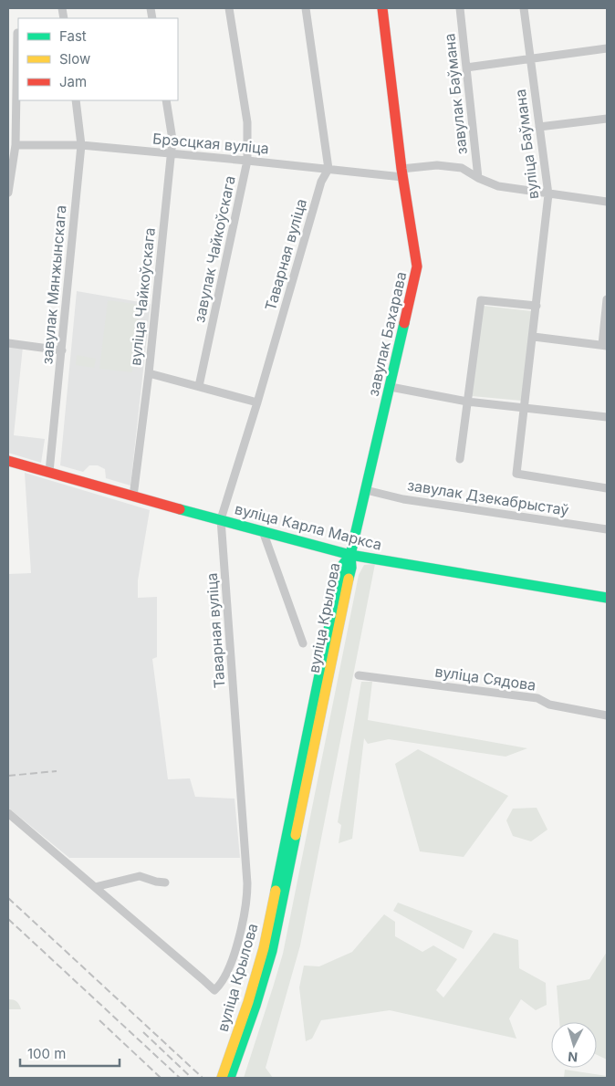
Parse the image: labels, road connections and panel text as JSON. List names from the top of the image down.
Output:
{
  "streets": {
    "main road": ["завулак Бахарава", "вуліца Карла Маркса", "вуліца Крылова"],
    "street": [
      "завулак Баўмана",
      "Брэсцкая вуліца",
      "вуліца Баўмана",
      "завулак Чайкоўскага",
      "Таварная вуліца",
      "завулак Мянжынскага",
      "вуліца Чайкоўскага",
      "завулак Дзекабрыстаў",
      "вуліца Сядова"
    ]
  },
  "crossings": [
    ["завулак Баўмана", "Брэсцкая вуліца"],
    ["Брэсцкая вуліца", "вуліца Баўмана"],
    ["Брэсцкая вуліца", "завулак Чайкоўскага"],
    ["Брэсцкая вуліца", "Таварная вуліца"],
    ["Брэсцкая вуліца", "завулак Мянжынскага"],
    ["Брэсцкая вуліца", "вуліца Чайкоўскага"],
    ["Брэсцкая вуліца", "завулак Бахарава"],
    ["Таварная вуліца", "вуліца Карла Маркса"],
    ["завулак Мянжынскага", "вуліца Карла Маркса"],
    ["вуліца Чайкоўскага", "вуліца Карла Маркса"],
    ["завулак Бахарава", "завулак Дзекабрыстаў"],
    ["завулак Бахарава", "вуліца Карла Маркса"],
    ["завулак Бахарава", "вуліца Крылова"],
    ["вуліца Карла Маркса", "вуліца Крылова"]
  ],
  "legend": ["Fast", "Slow", "Jam"],
  "scale_bar": "100 m",
  "north": "bottom"
}
